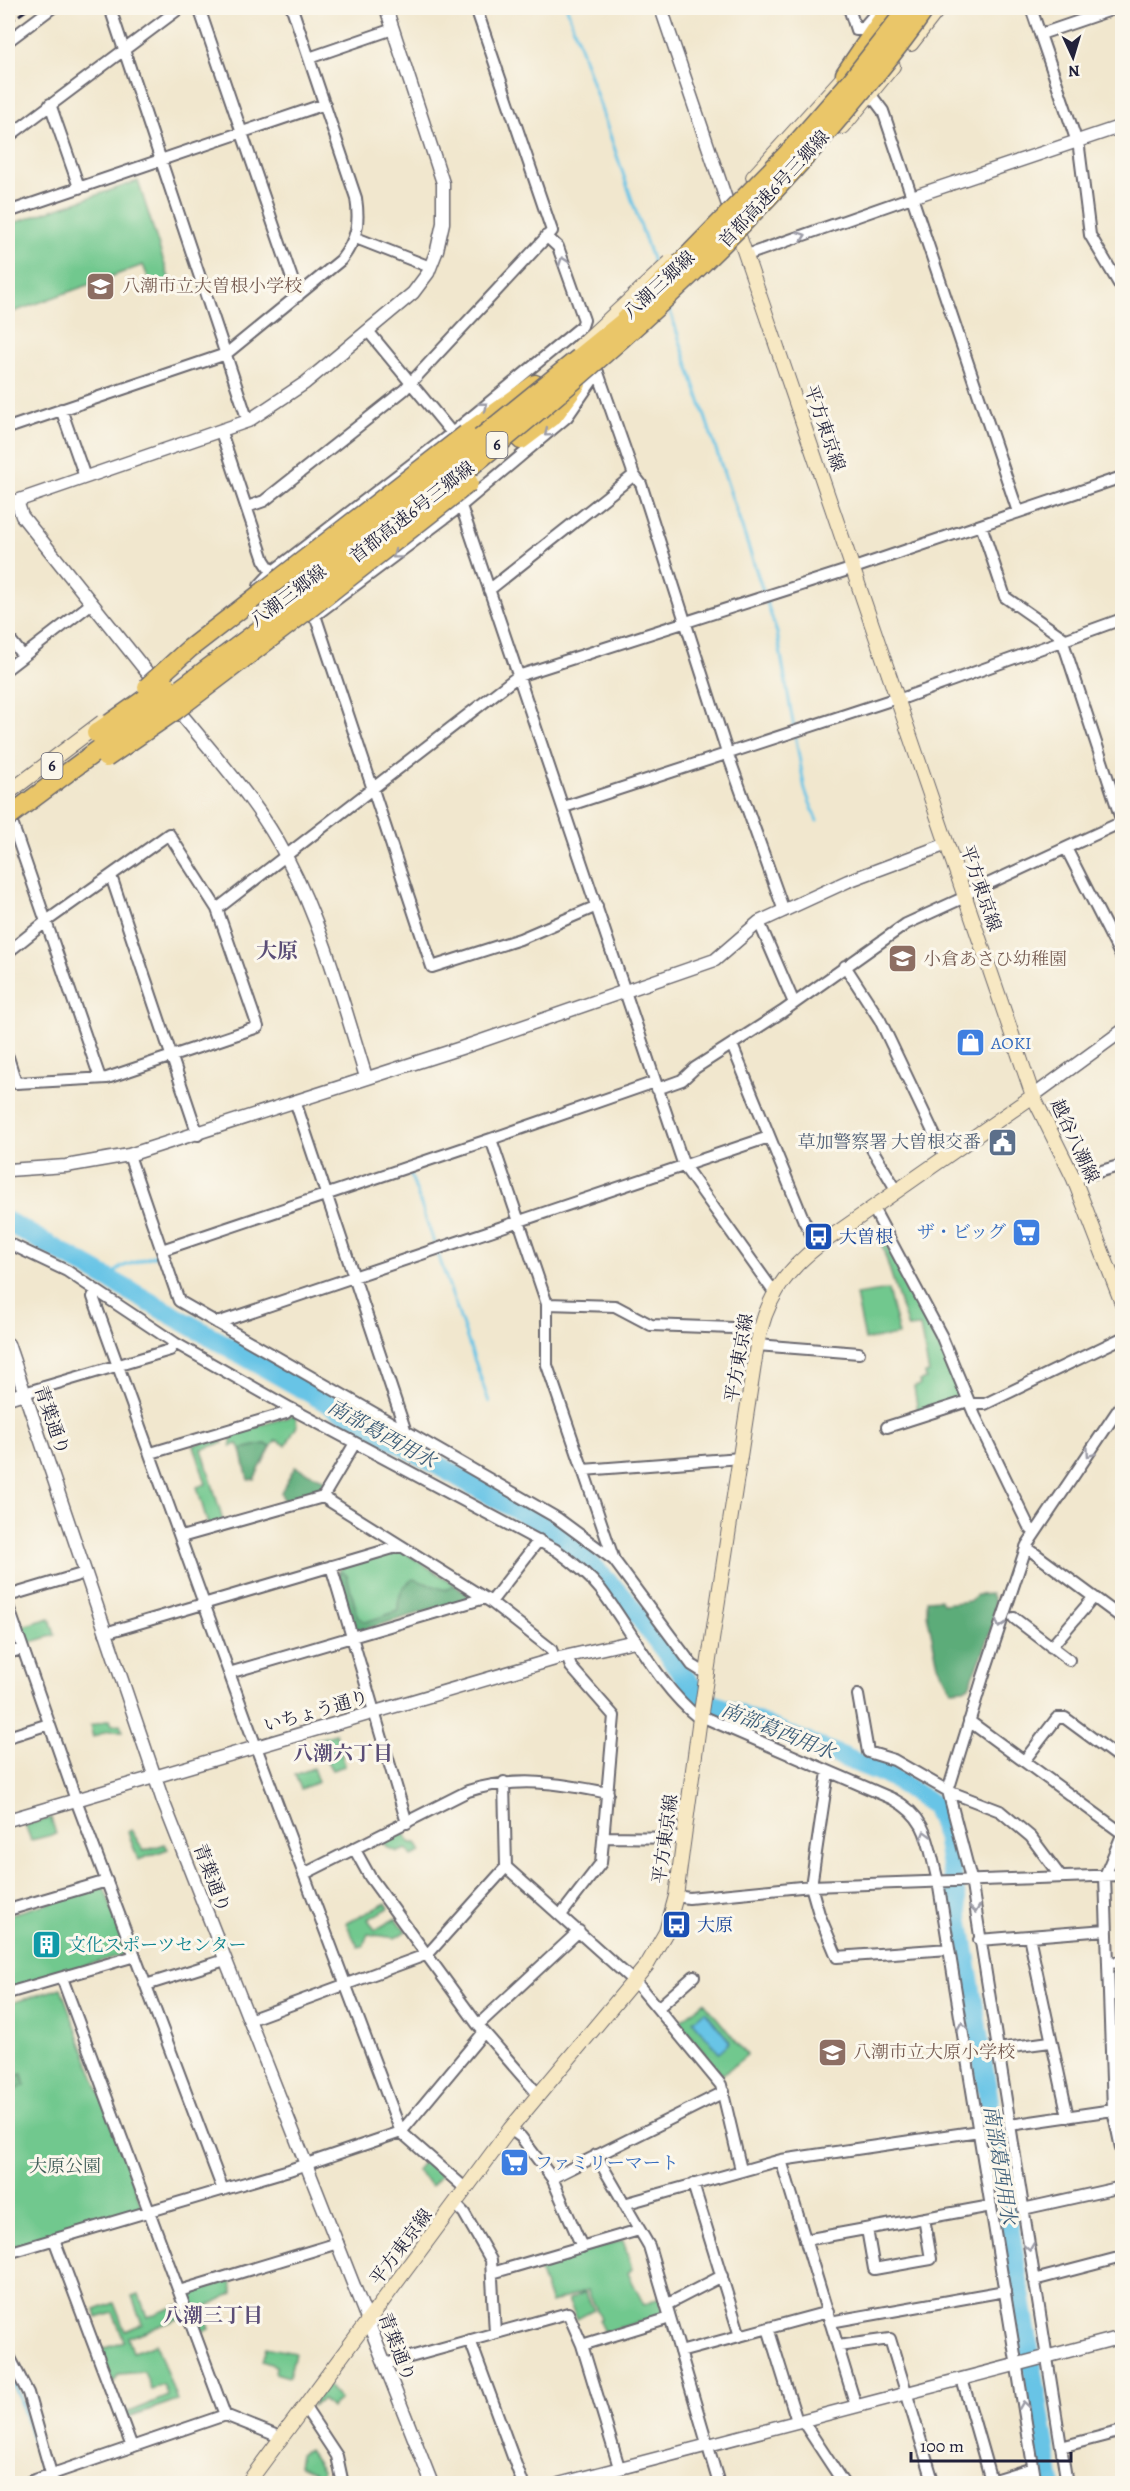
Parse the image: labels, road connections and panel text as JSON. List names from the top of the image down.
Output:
{
  "streets": {
    "highway": ["首都高速6号三郷線", "6"],
    "main road": ["八潮三郷線", "平方東京線", "越谷八潮線"],
    "street": ["青葉通り", "いちょう通り"]
  },
  "crossings": [
    ["首都高速6号三郷線", "八潮三郷線"],
    ["八潮三郷線", "平方東京線"],
    ["平方東京線", "越谷八潮線"],
    ["平方東京線", "青葉通り"],
    ["青葉通り", "いちょう通り"]
  ],
  "districts": ["大原", "八潮六丁目", "八潮三丁目"],
  "water": ["南部葛西用水"],
  "parks": ["大原公園"],
  "places": {
    "school or university": ["八潮市立大曽根小学校", "小倉あさひ幼稚園", "八潮市立大原小学校"],
    "shop": ["AOKI"],
    "public building": ["草加警察署 大曽根交番"],
    "supermarket": ["ザ・ビッグ", "ファミリーマート"],
    "bus stop": ["大曽根", "大原"],
    "building": ["文化スポーツセンター"]
  },
  "scale_bar": "100 m",
  "north": "bottom"
}
